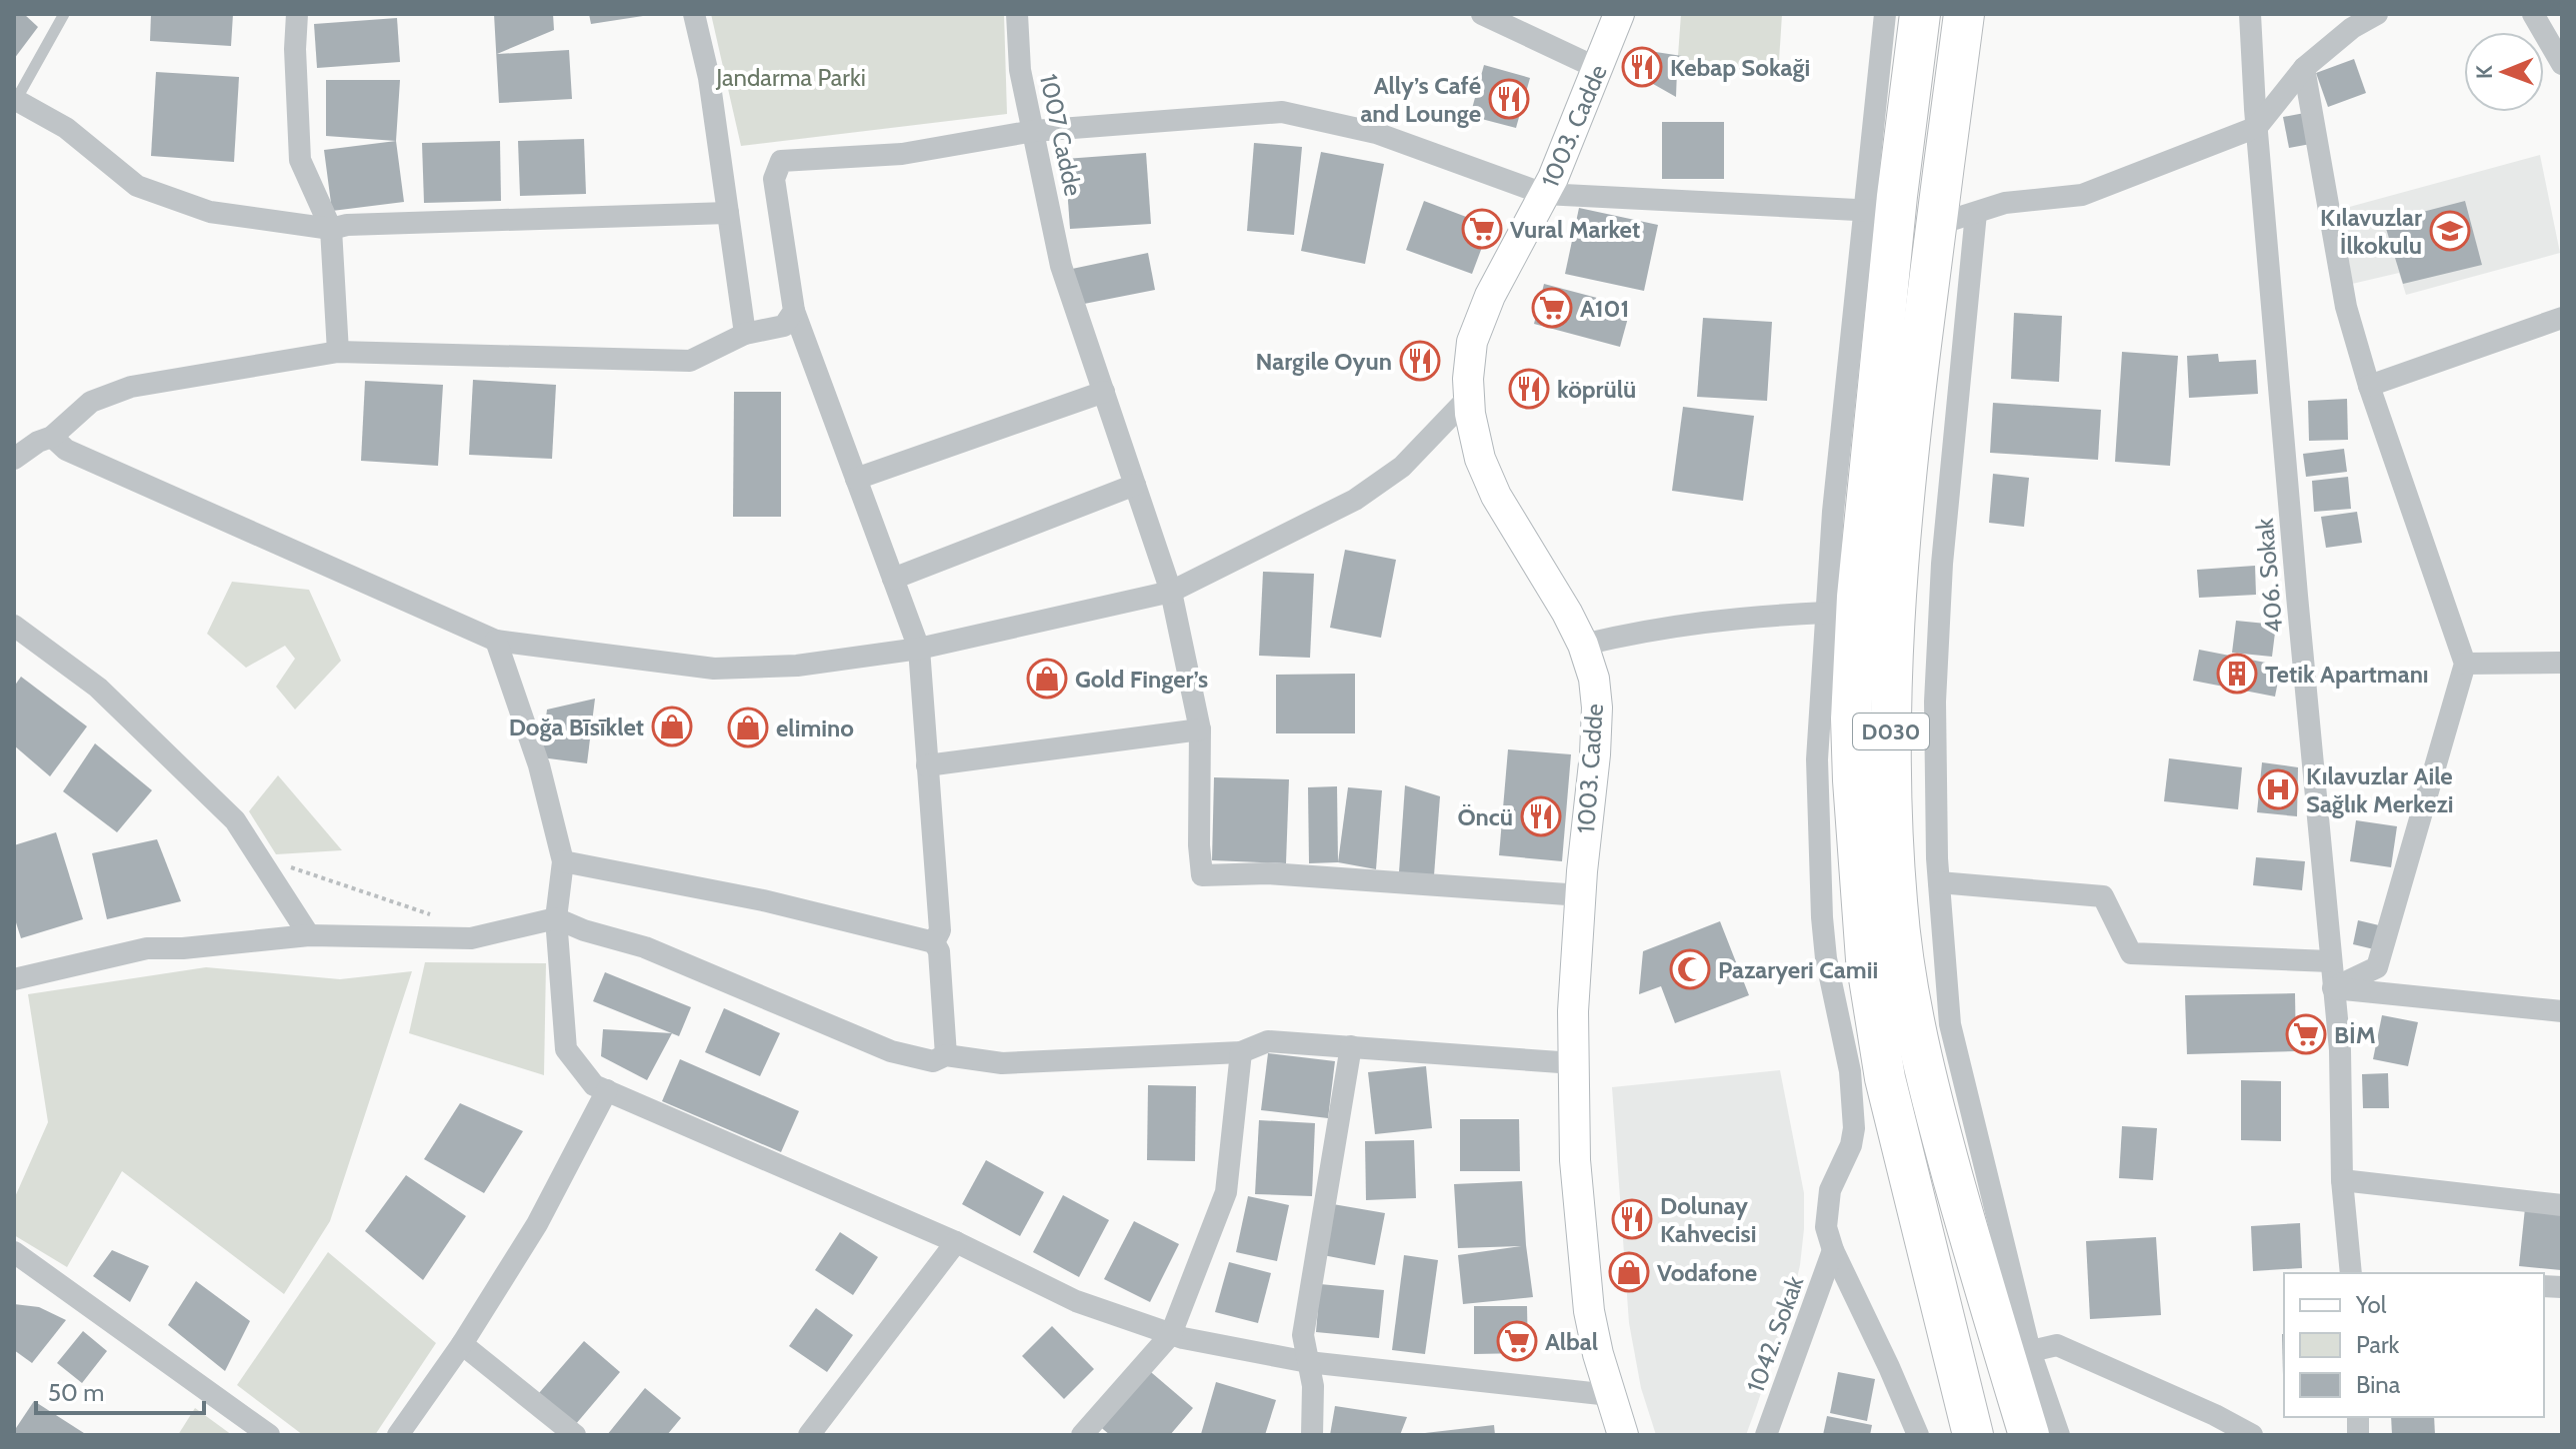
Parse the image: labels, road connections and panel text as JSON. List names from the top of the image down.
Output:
{
  "streets": {
    "highway": ["D030"],
    "main road": ["1003. Cadde"],
    "street": ["1007 Cadde", "406. Sokak", "1042. Sokak"]
  },
  "crossings": [
    ["1003. Cadde", "1007 Cadde"]
  ],
  "parks": ["Jandarma Parki"],
  "places": {
    "restaurant": [
      "Kebap Sokaği",
      "Ally’s Café and Lounge",
      "Nargile Oyun",
      "köprülü",
      "Öncü",
      "Dolunay Kahvecisi"
    ],
    "supermarket": [
      "Vural Market",
      "A101",
      "BİM",
      "Albal"
    ],
    "school or university": ["Kılavuzlar İlkokulu"],
    "building": ["Tetik Apartmanı"],
    "shop": [
      "Gold Finger’s",
      "Doğa Bīsīklet",
      "elimino",
      "Vodafone"
    ],
    "hospital": ["Kılavuzlar Aile Sağlık Merkezi"],
    "mosque": ["Pazaryeri Camii"]
  },
  "legend": ["Yol", "Park", "Bina"],
  "scale_bar": "50 m",
  "north": "left"
}
